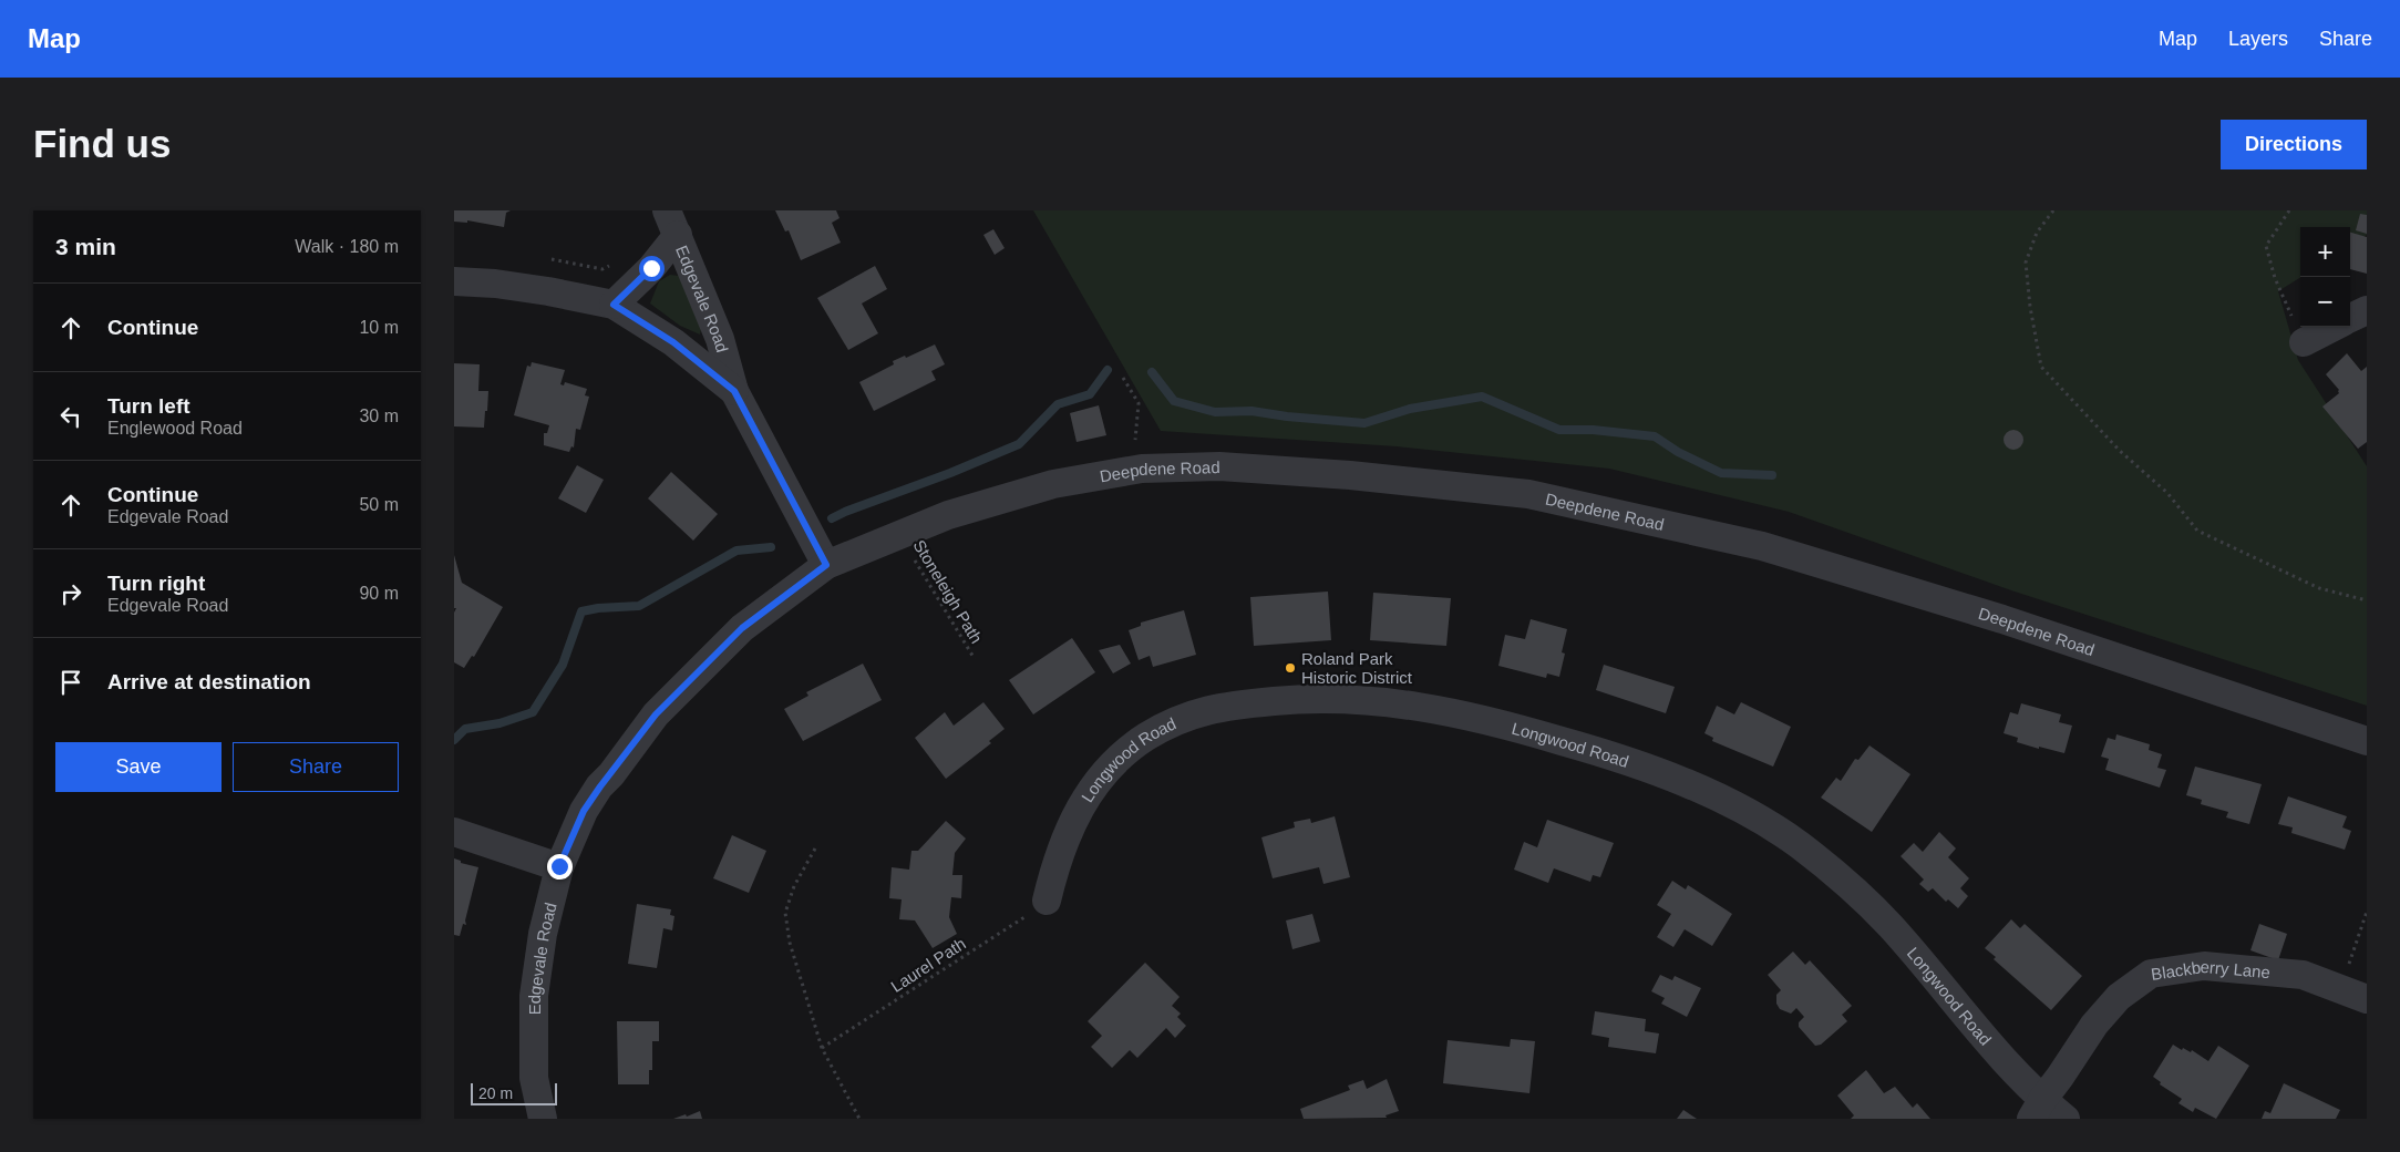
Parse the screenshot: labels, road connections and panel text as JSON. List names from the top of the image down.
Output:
{
  "streets": {
    "street": [
      "Edgevale Road",
      "Deepdene Road",
      "Longwood Road",
      "Blackberry Lane"
    ],
    "path": ["Stoneleigh Path", "Laurel Path"]
  },
  "crossings": [
    ["Edgevale Road", "Deepdene Road"],
    ["Deepdene Road", "Stoneleigh Path"],
    ["Longwood Road", "Laurel Path"],
    ["Longwood Road", "Blackberry Lane"]
  ],
  "places": ["Roland Park Historic District"],
  "scale_bar": "20 m",
  "page": {
    "header": "Map",
    "nav": ["Map", "Layers", "Share"],
    "buttons": [
      "Directions",
      ["Save", "Share"]
    ],
    "title": "Find us",
    "heading": ["3 min", "Walk · 180 m"],
    "map_buttons": ["+", "−"],
    "list": [
      ["Continue", "10 m"],
      ["Turn left", "Englewood Road", "30 m"],
      ["Continue", "Edgevale Road", "50 m"],
      ["Turn right", "Edgevale Road", "90 m"],
      "Arrive at destination"
    ],
    "scale": "20 m"
  }
}
